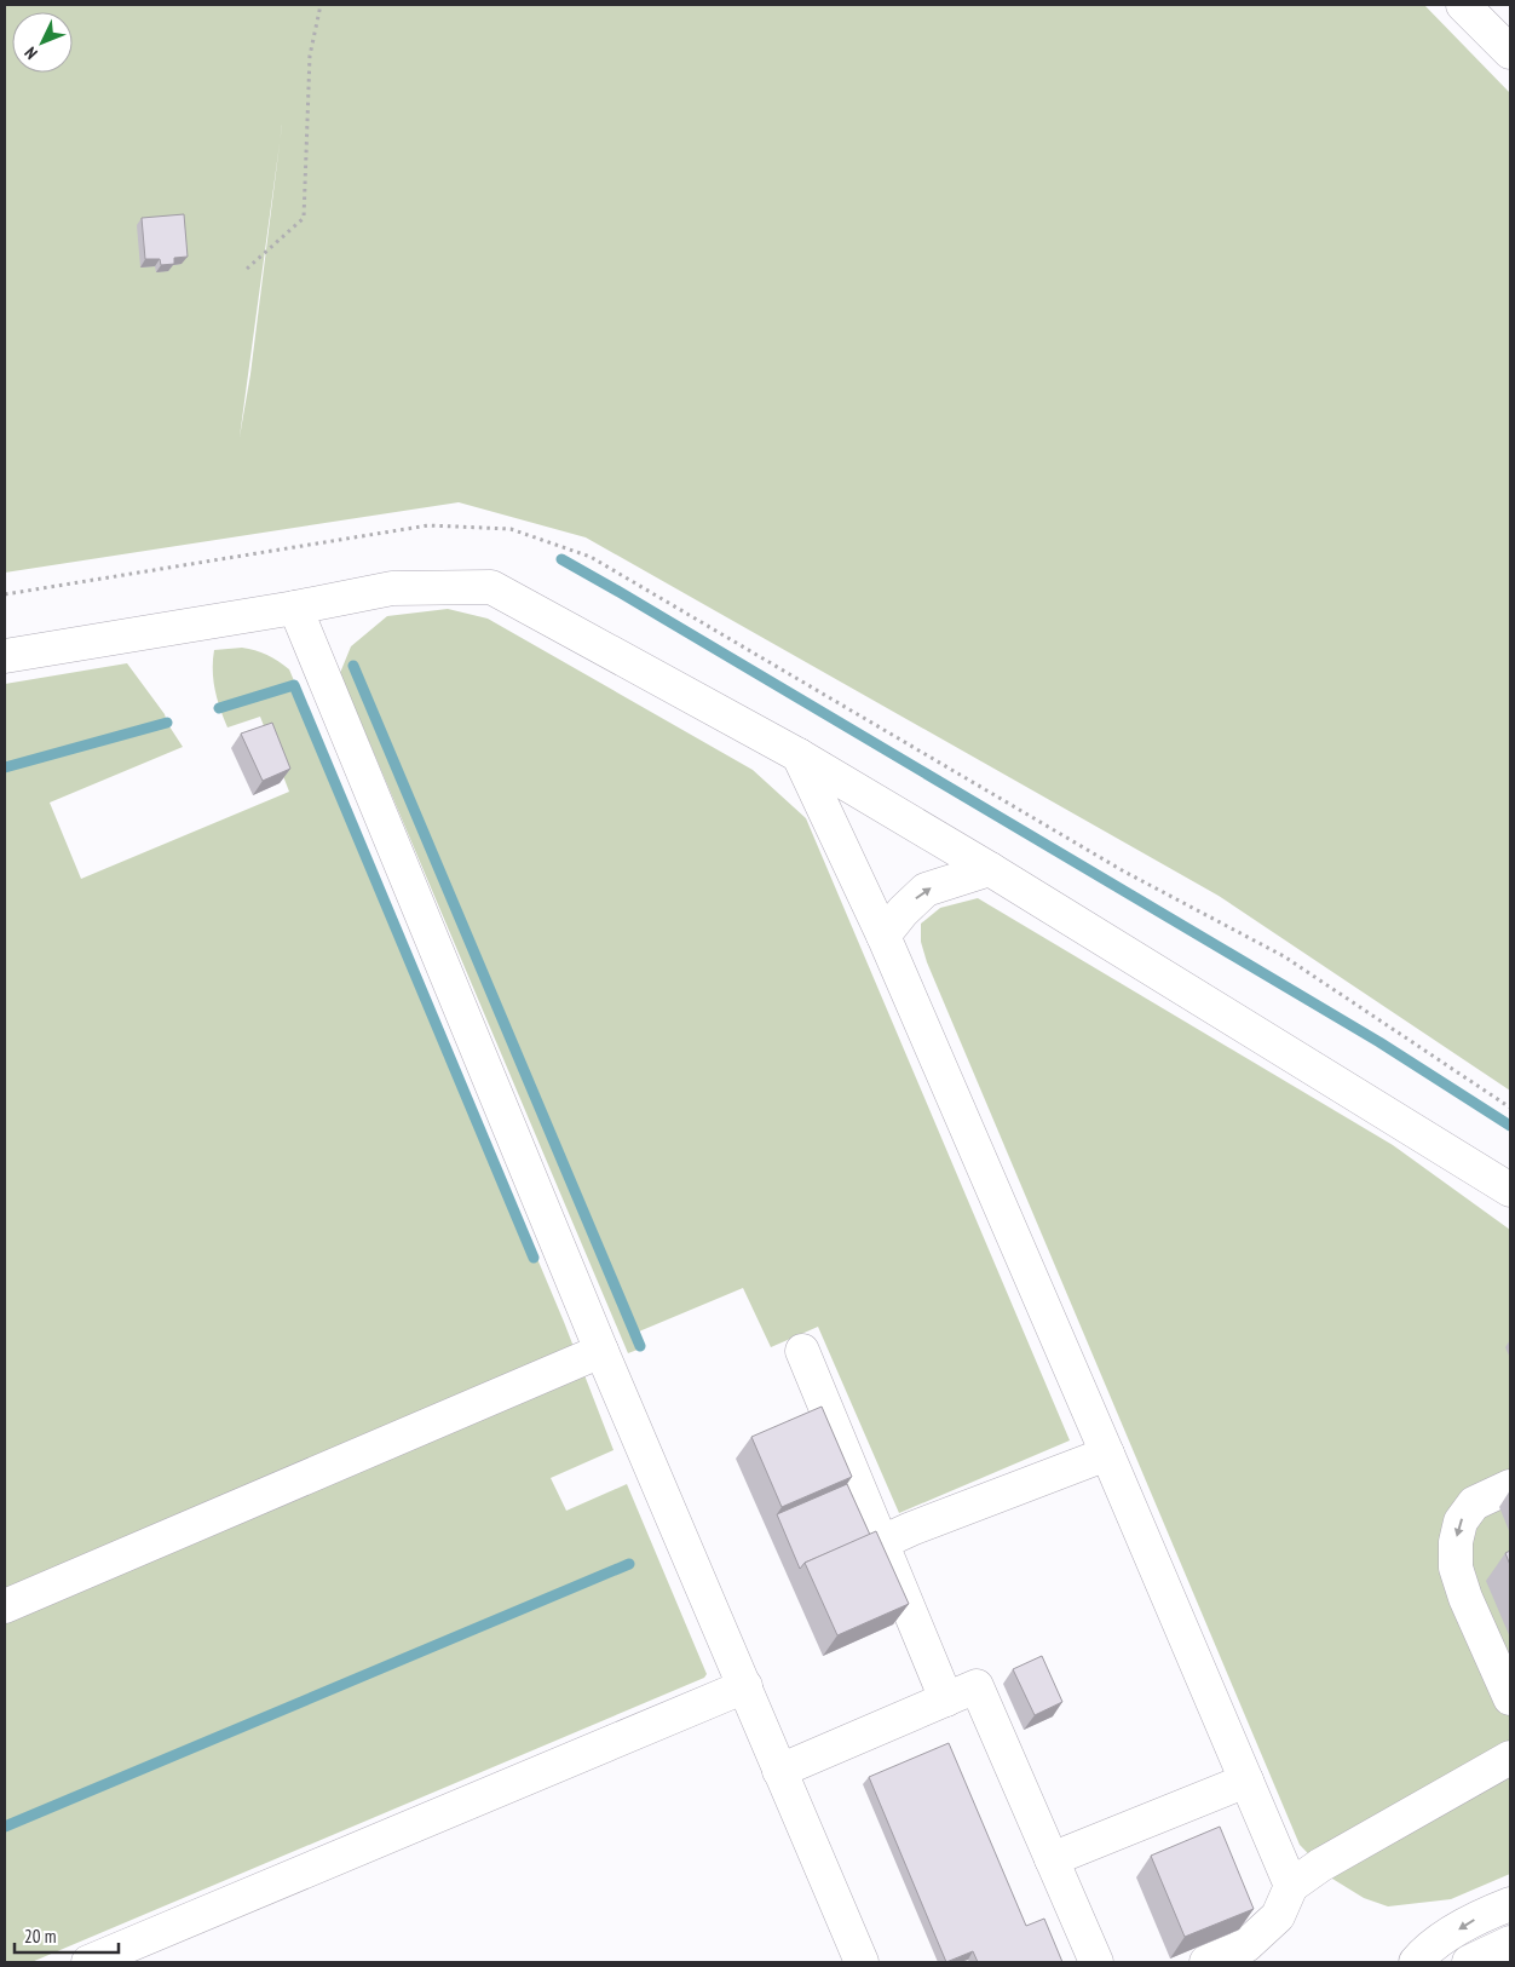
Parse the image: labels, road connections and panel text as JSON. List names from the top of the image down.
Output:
{
  "scale_bar": "20 m",
  "north": "bottom left"
}
